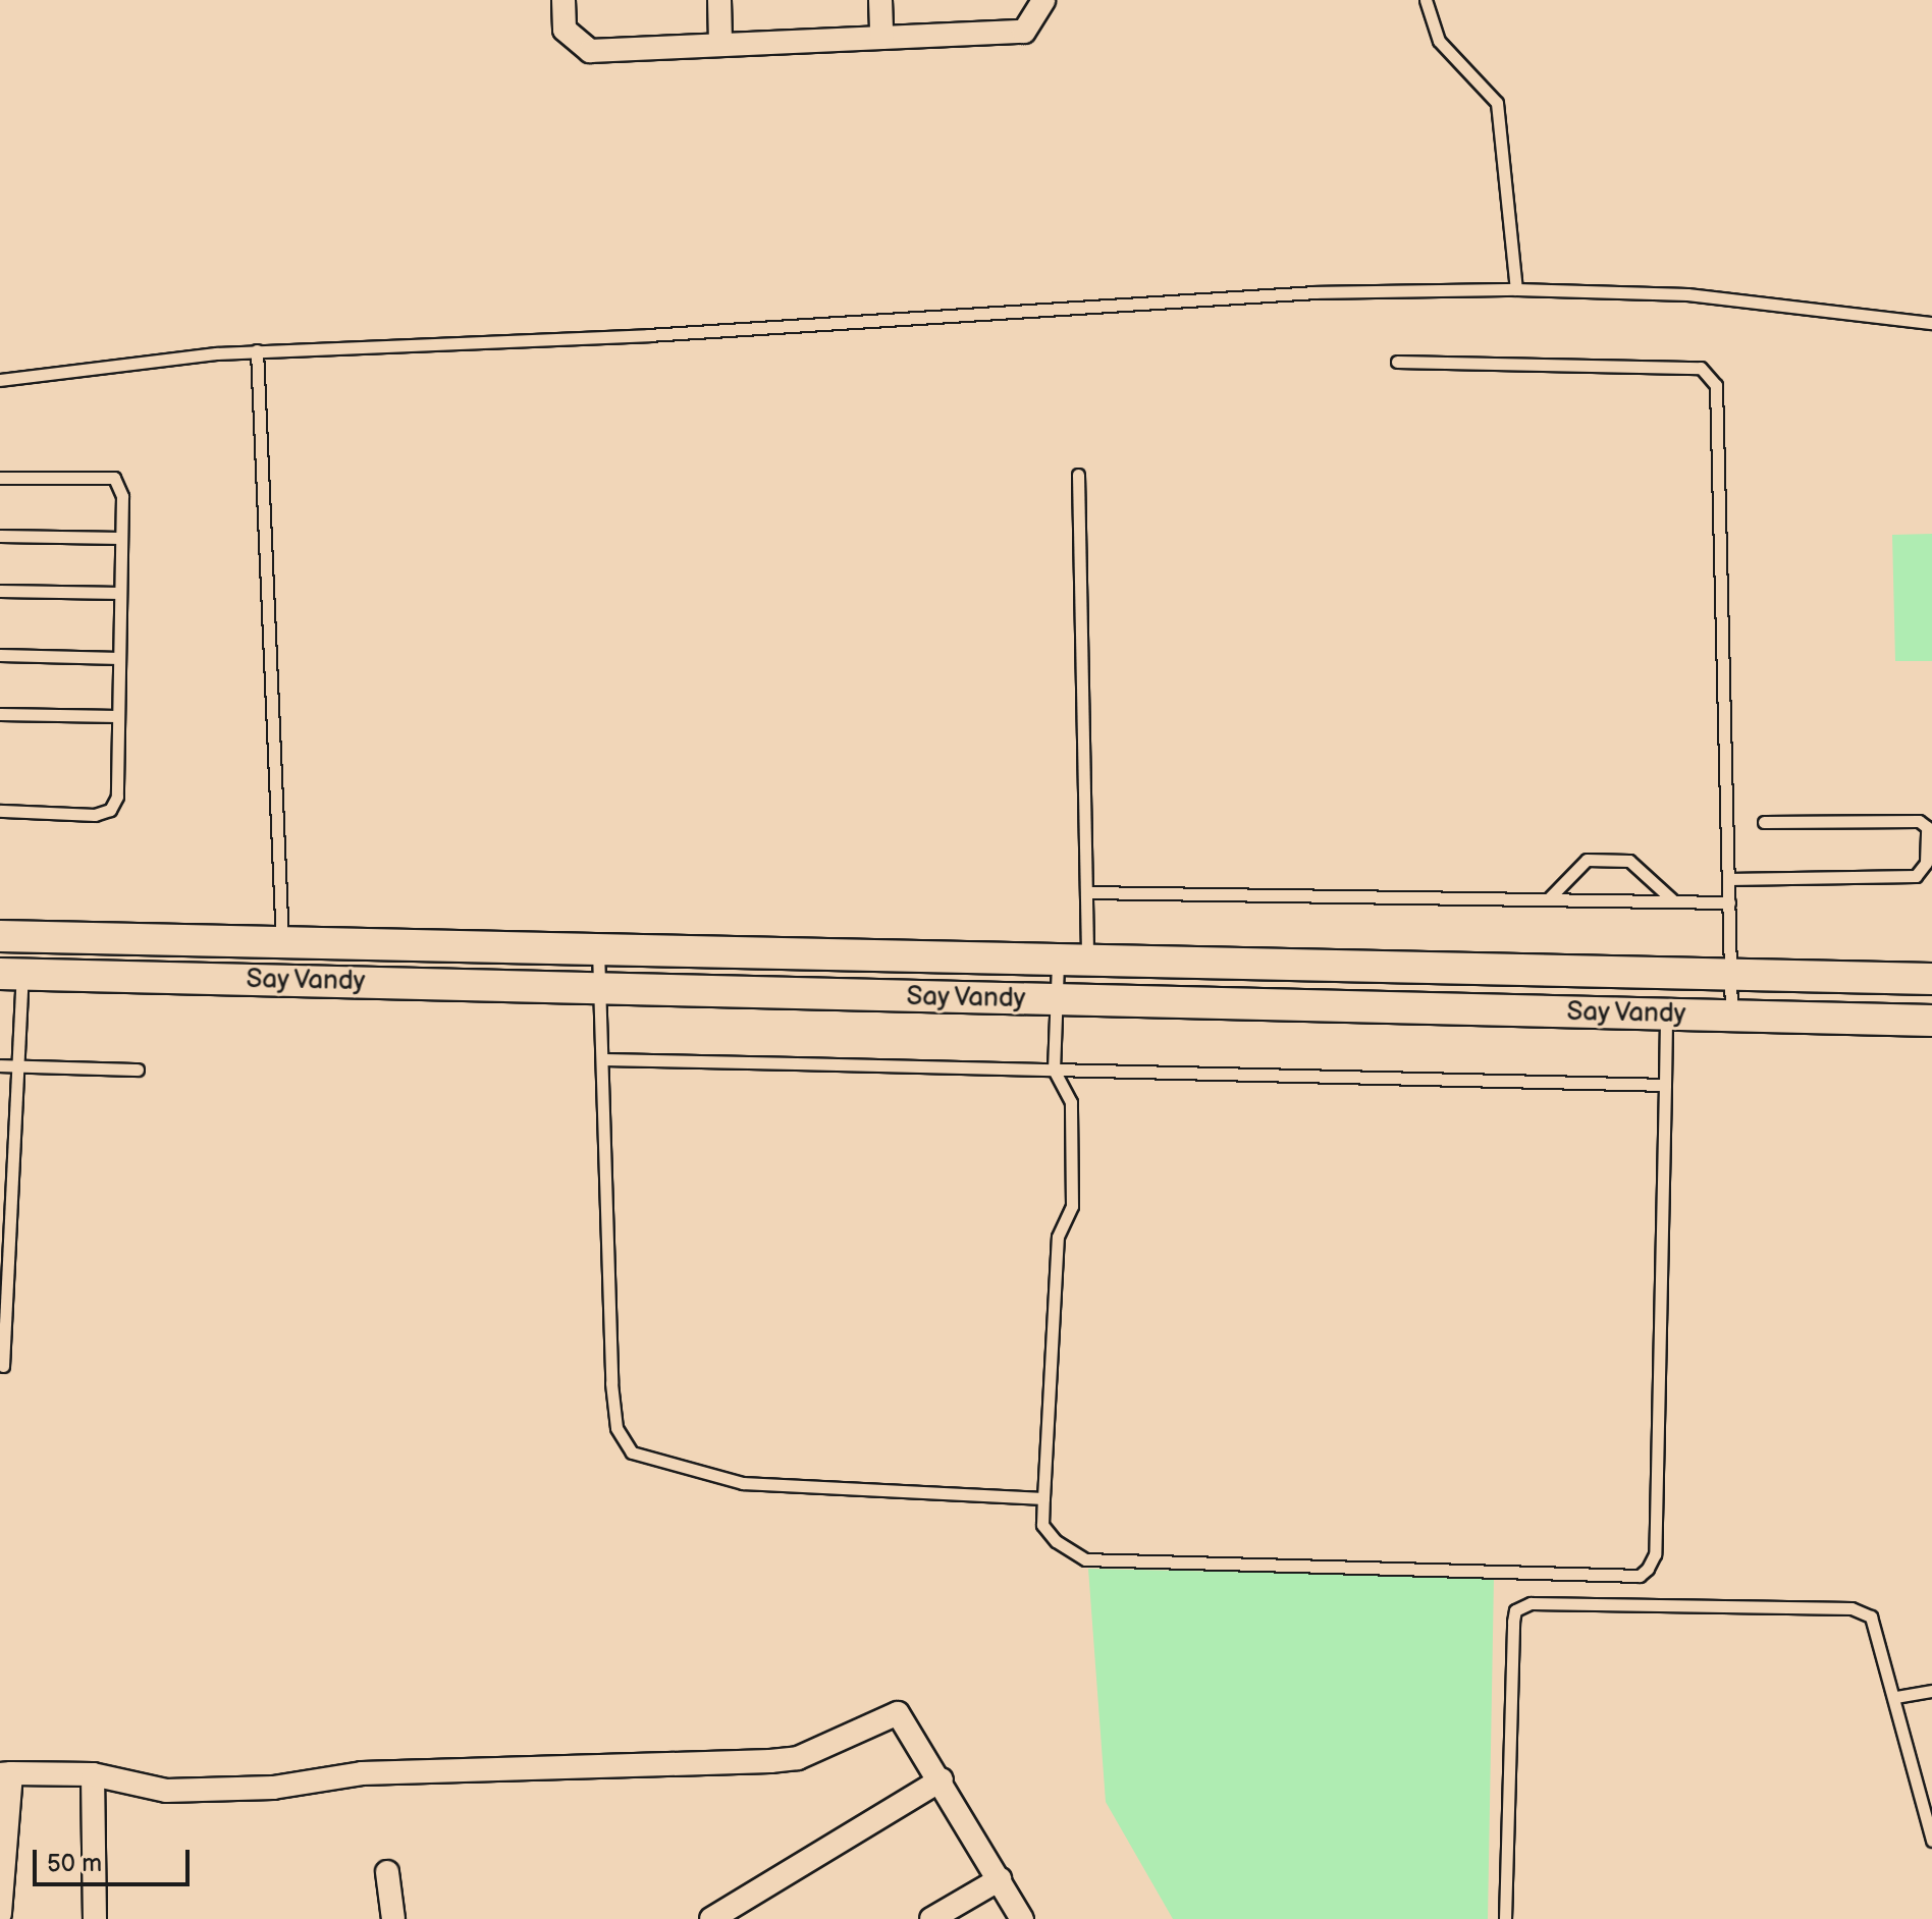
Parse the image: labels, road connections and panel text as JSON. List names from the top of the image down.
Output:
{
  "streets": {
    "street": ["Say Vandy"]
  },
  "scale_bar": "50 m"
}
